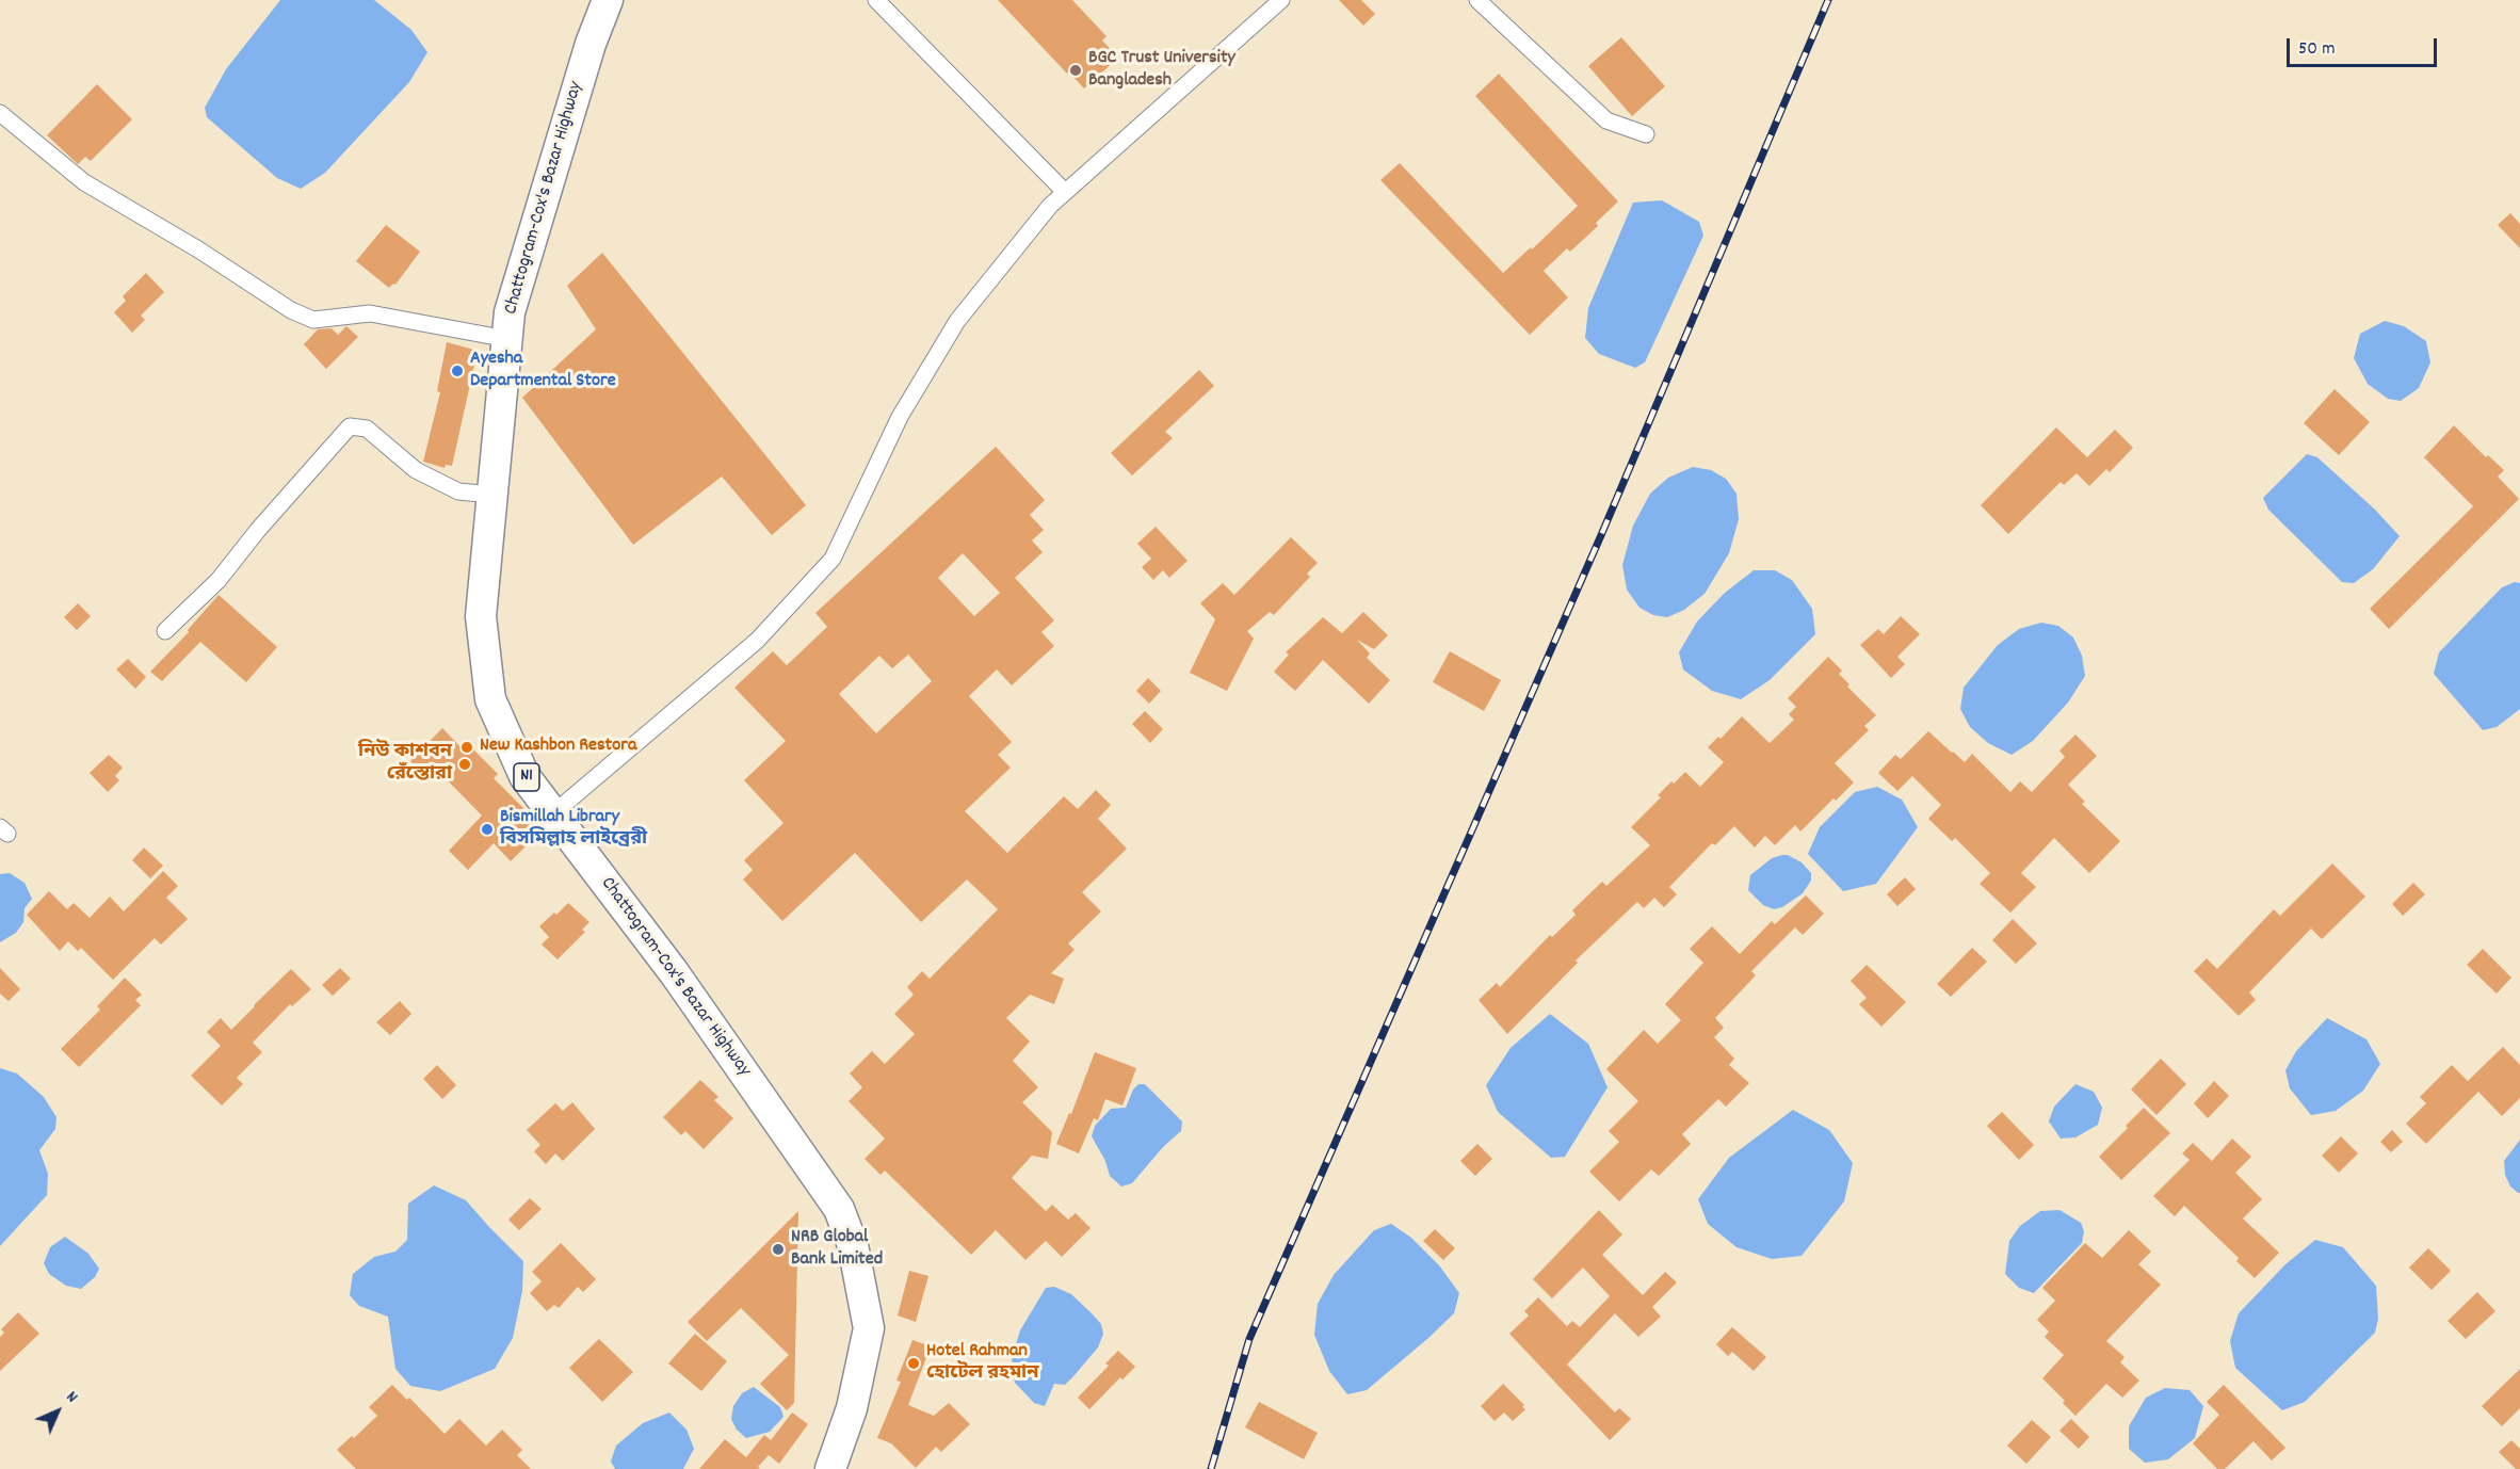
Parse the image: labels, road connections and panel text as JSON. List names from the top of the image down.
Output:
{
  "streets": {
    "highway": ["Chattogram-Cox's Bazar Highway", "N1"]
  },
  "places": [
    "BGC Trust University Bangladesh",
    "Ayesha Departmental Store",
    "New Kashbon Restora",
    "নিউ কাশবন রেঁস্তোরা",
    "Bismillah Library বিসমিল্লাহ লাইব্রেরী",
    "NRB Global Bank Limited",
    "Hotel Rahman হোটেল রহমান"
  ],
  "scale_bar": "50 m",
  "north": "top right"
}
